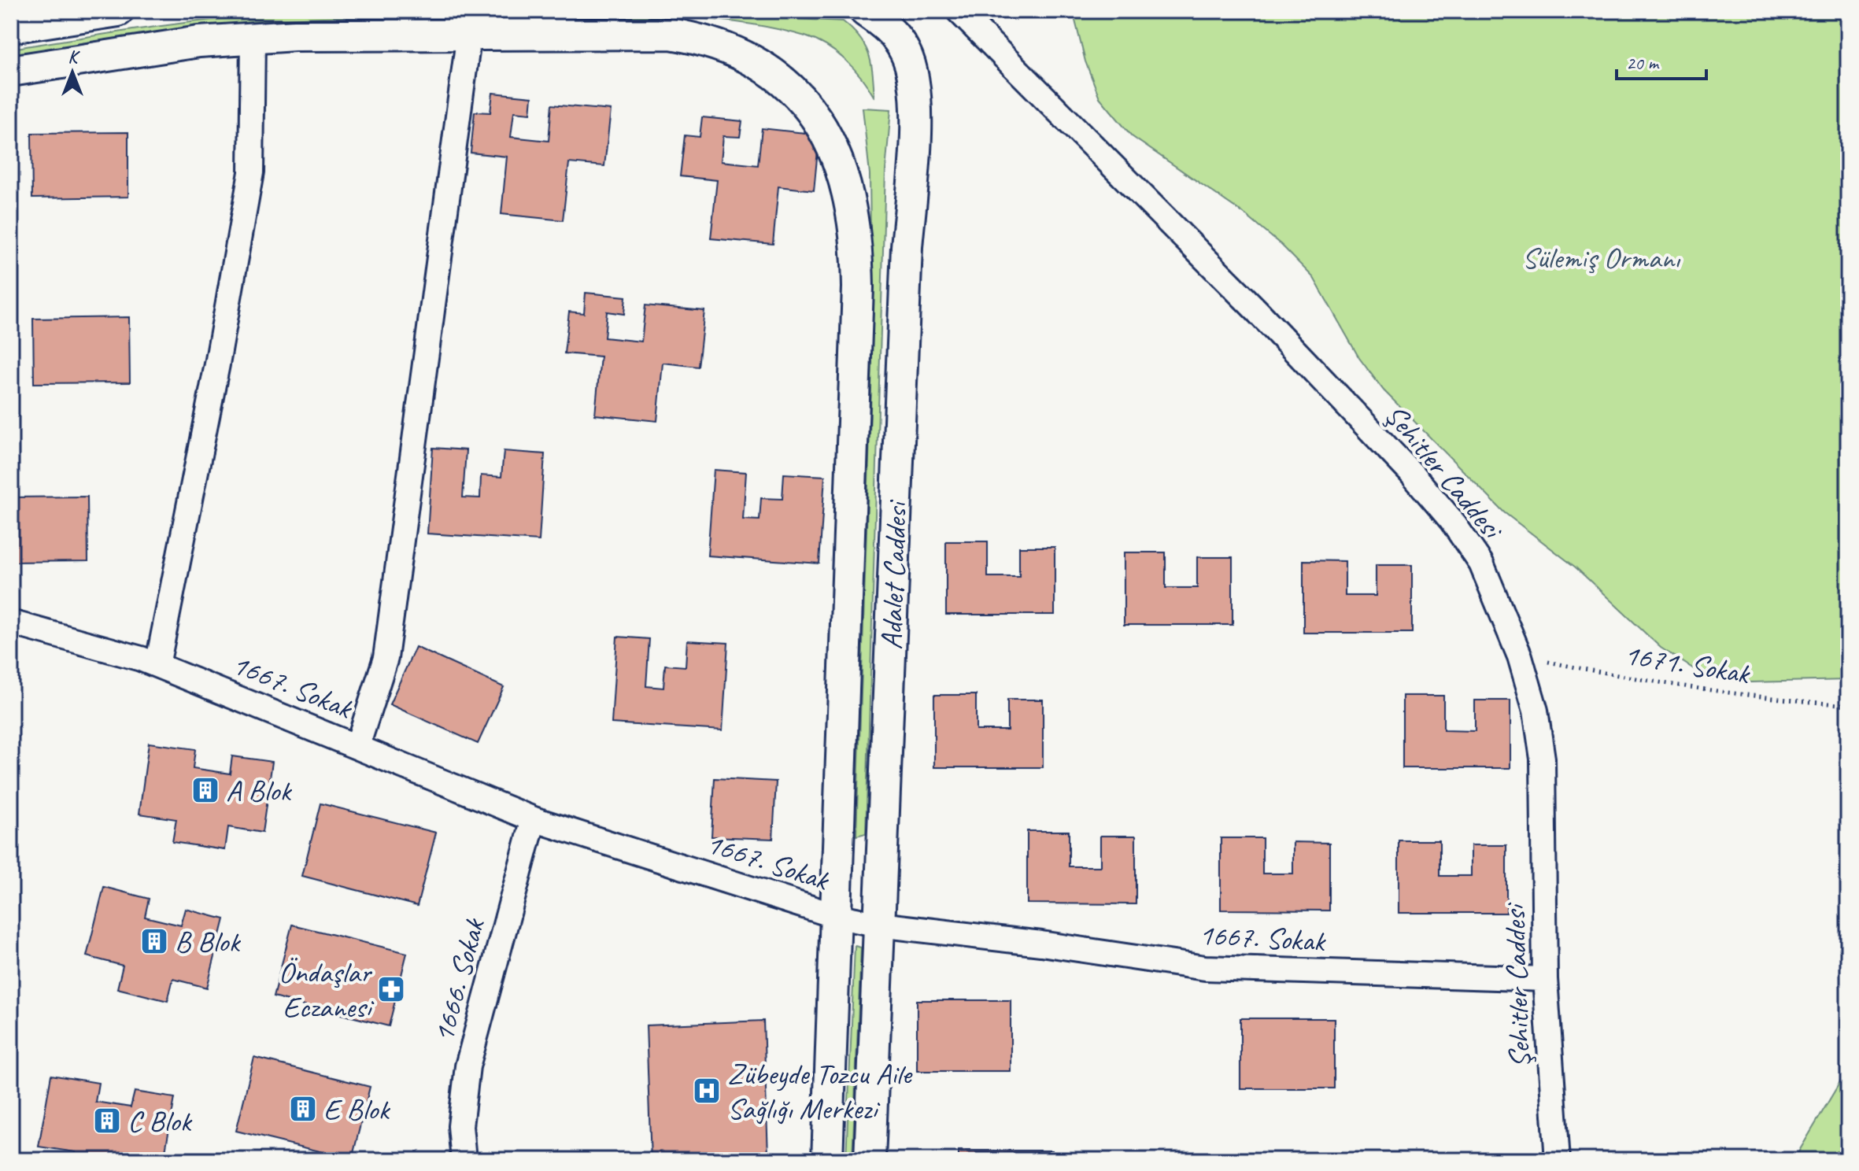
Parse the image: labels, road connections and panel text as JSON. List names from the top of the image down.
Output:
{
  "streets": {
    "street": [
      "Şehitler Caddesi",
      "Adalet Caddesi",
      "1667. Sokak",
      "1666. Sokak"
    ],
    "path": ["1671. Sokak"]
  },
  "crossings": [
    ["Şehitler Caddesi", "1671. Sokak"],
    ["Şehitler Caddesi", "1667. Sokak"],
    ["Adalet Caddesi", "1667. Sokak"],
    ["1667. Sokak", "1666. Sokak"]
  ],
  "parks": ["Sülemiş Ormanı"],
  "places": {
    "building": [
      "A Blok",
      "B Blok",
      "E Blok",
      "C Blok"
    ],
    "pharmacy": ["Öndaşlar Eczanesi"],
    "hospital": ["Zübeyde Tozcu Aile Sağlığı Merkezi"]
  },
  "scale_bar": "20 m",
  "north": "top"
}
